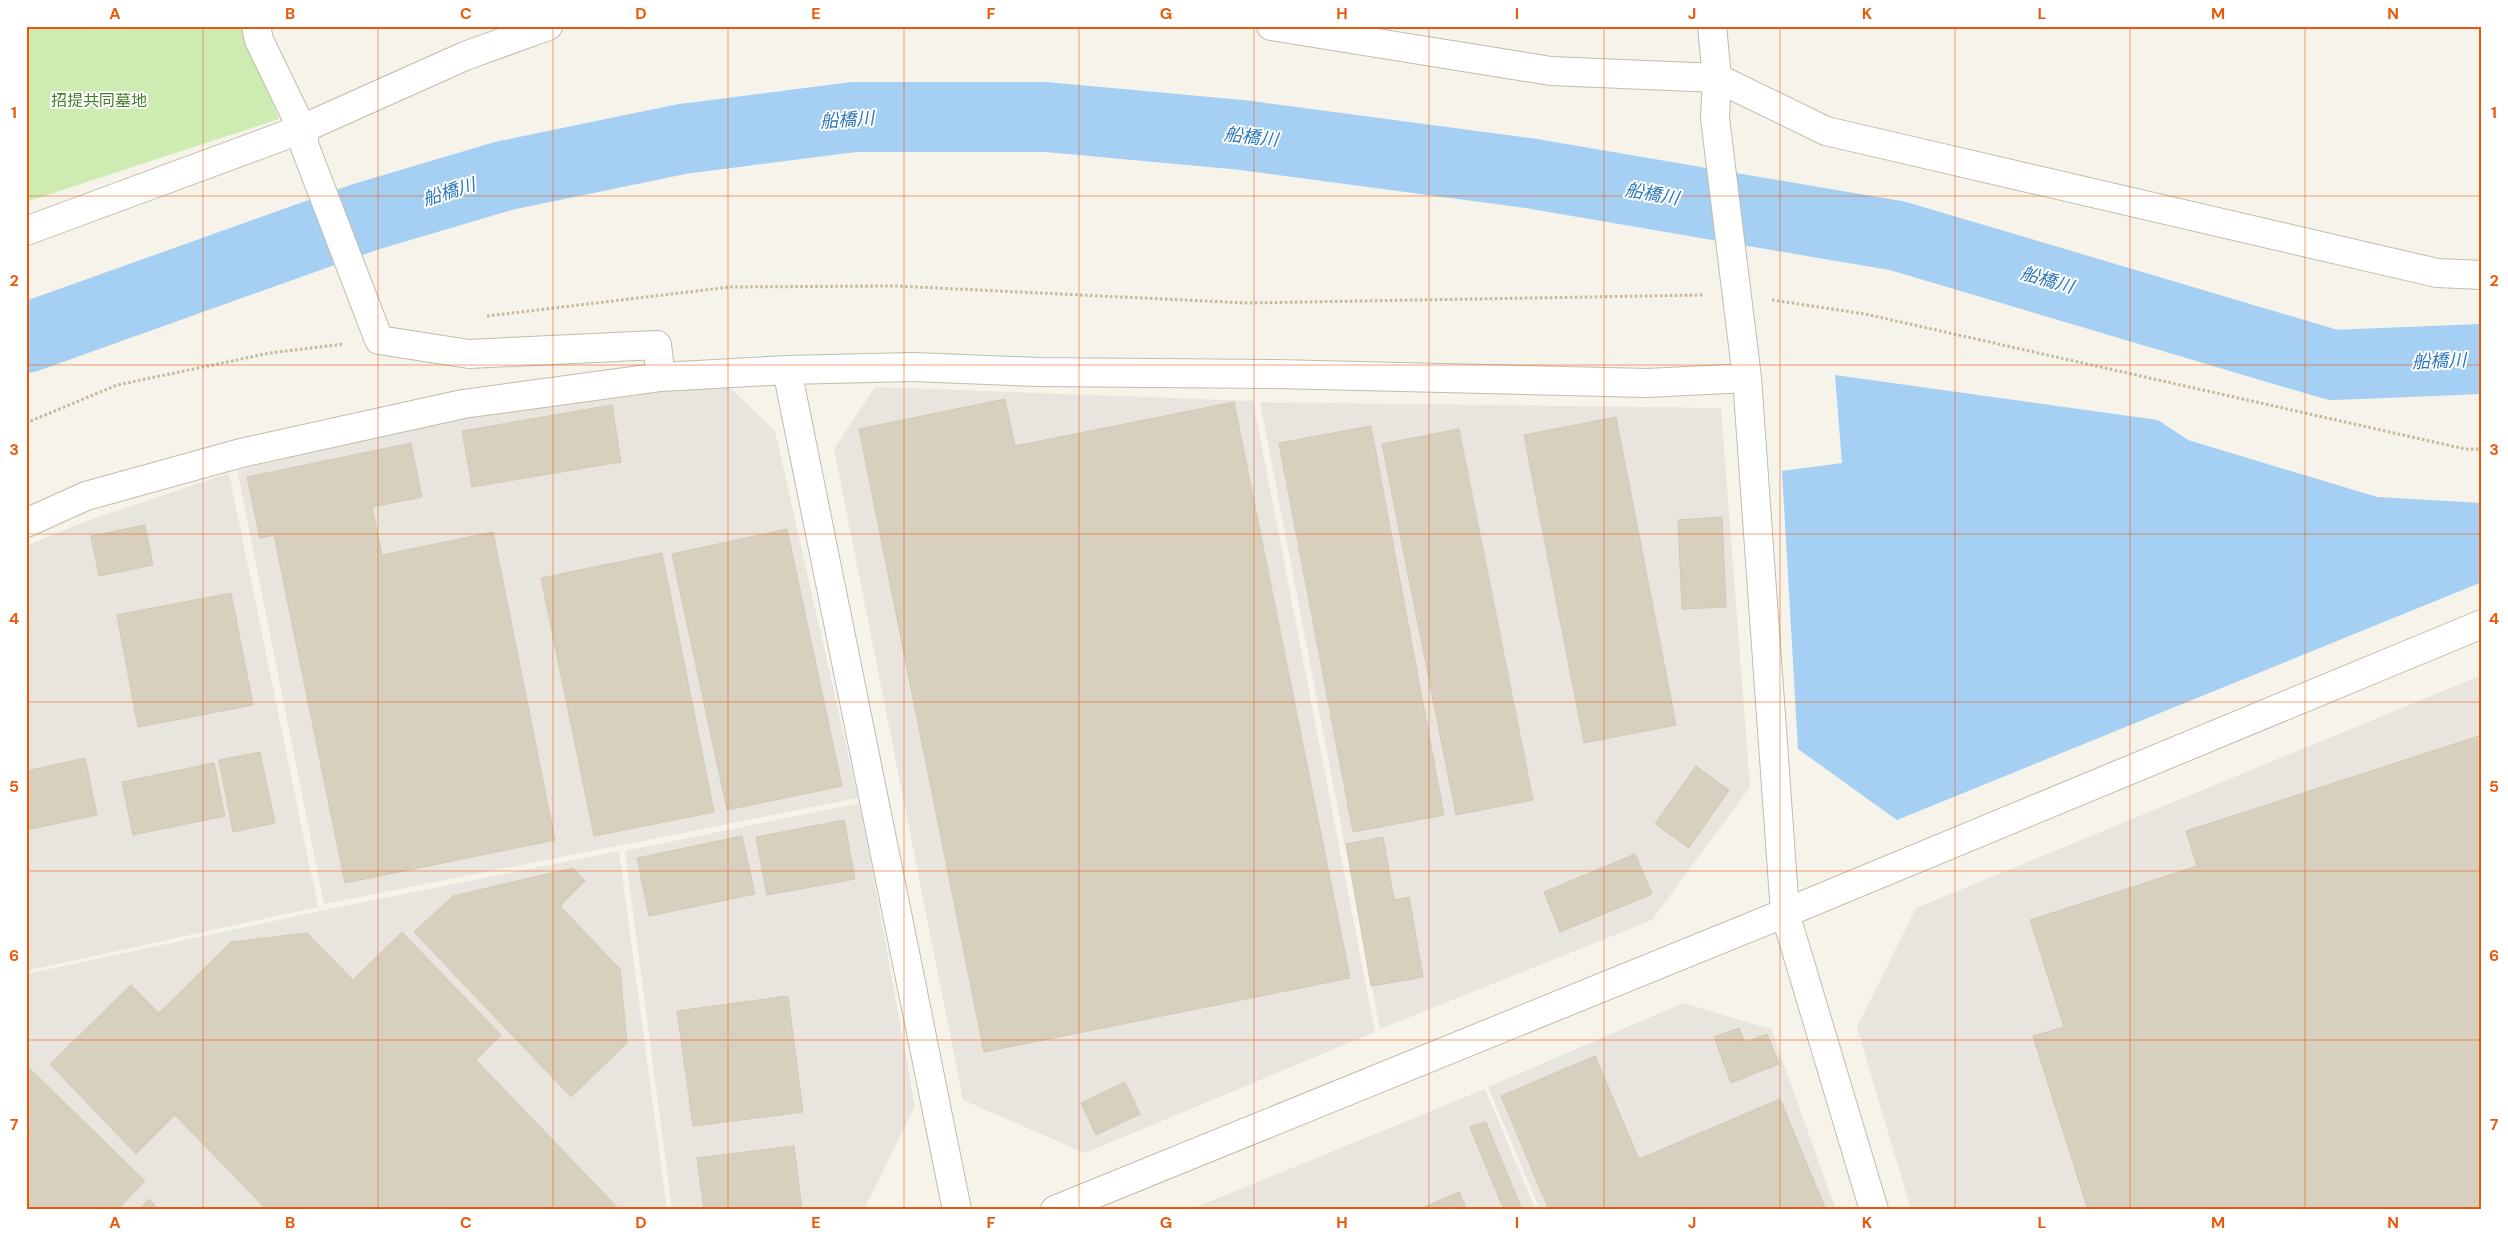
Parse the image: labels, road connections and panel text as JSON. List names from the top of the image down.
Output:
{
  "water": ["船橋川"],
  "parks": ["招提共同墓地"],
  "grid": {
    "columns": [
      "A",
      "B",
      "C",
      "D",
      "E",
      "F",
      "G",
      "H",
      "I",
      "J",
      "K",
      "L",
      "M",
      "N"
    ],
    "rows": [
      "1",
      "2",
      "3",
      "4",
      "5",
      "6",
      "7"
    ]
  }
}
